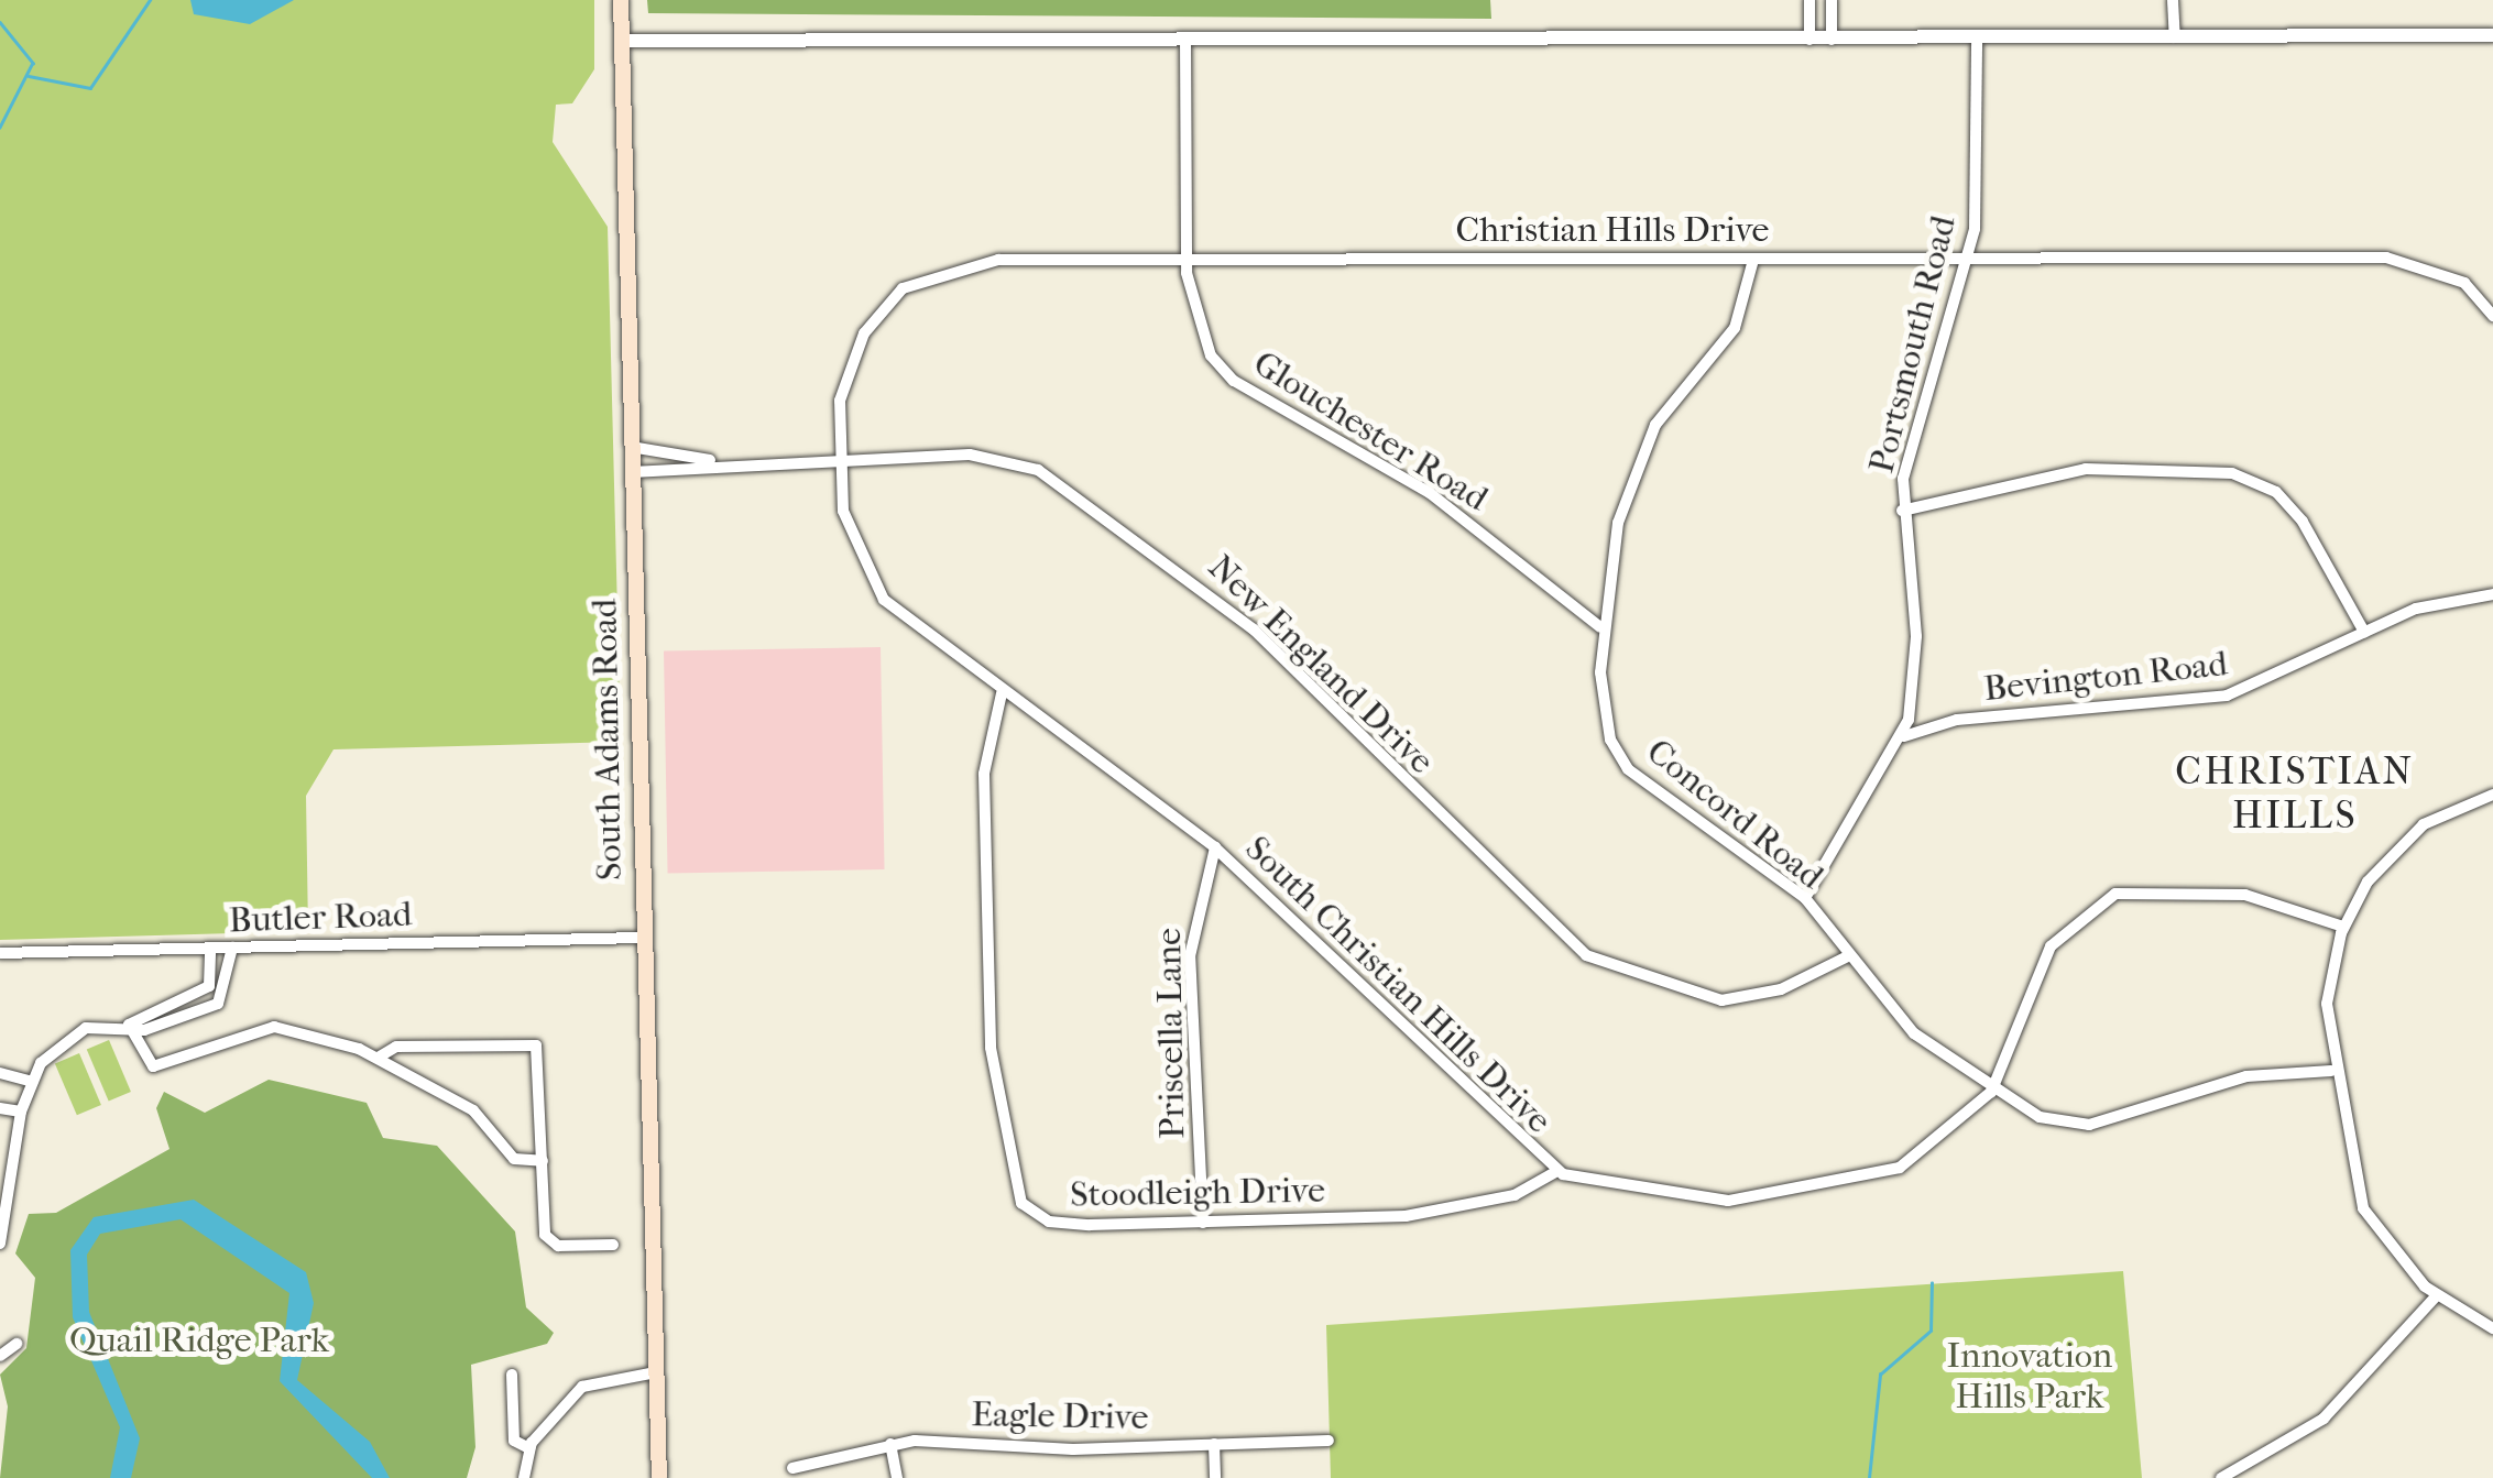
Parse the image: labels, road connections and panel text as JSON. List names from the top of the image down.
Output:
{
  "streets": {
    "main road": ["South Adams Road"],
    "street": [
      "Christian Hills Drive",
      "Portsmouth Road",
      "Glouchester Road",
      "New England Drive",
      "Bevington Road",
      "Concord Road",
      "Butler Road",
      "South Christian Hills Drive",
      "Priscella Lane",
      "Stoodleigh Drive",
      "Eagle Drive"
    ]
  },
  "crossings": [
    ["Christian Hills Drive", "Portsmouth Road"],
    ["Christian Hills Drive", "Glouchester Road"],
    ["Christian Hills Drive", "New England Drive"],
    ["Christian Hills Drive", "Concord Road"],
    ["Christian Hills Drive", "South Christian Hills Drive"],
    ["Portsmouth Road", "Bevington Road"],
    ["Portsmouth Road", "Concord Road"],
    ["Glouchester Road", "Concord Road"],
    ["New England Drive", "South Adams Road"],
    ["New England Drive", "Concord Road"],
    ["New England Drive", "South Christian Hills Drive"],
    ["South Adams Road", "Butler Road"],
    ["Concord Road", "South Christian Hills Drive"],
    ["South Christian Hills Drive", "Priscella Lane"],
    ["South Christian Hills Drive", "Stoodleigh Drive"],
    ["Priscella Lane", "Stoodleigh Drive"]
  ],
  "districts": ["CHRISTIAN HILLS"],
  "parks": ["Quail Ridge Park", "Innovation Hills Park"]
}
